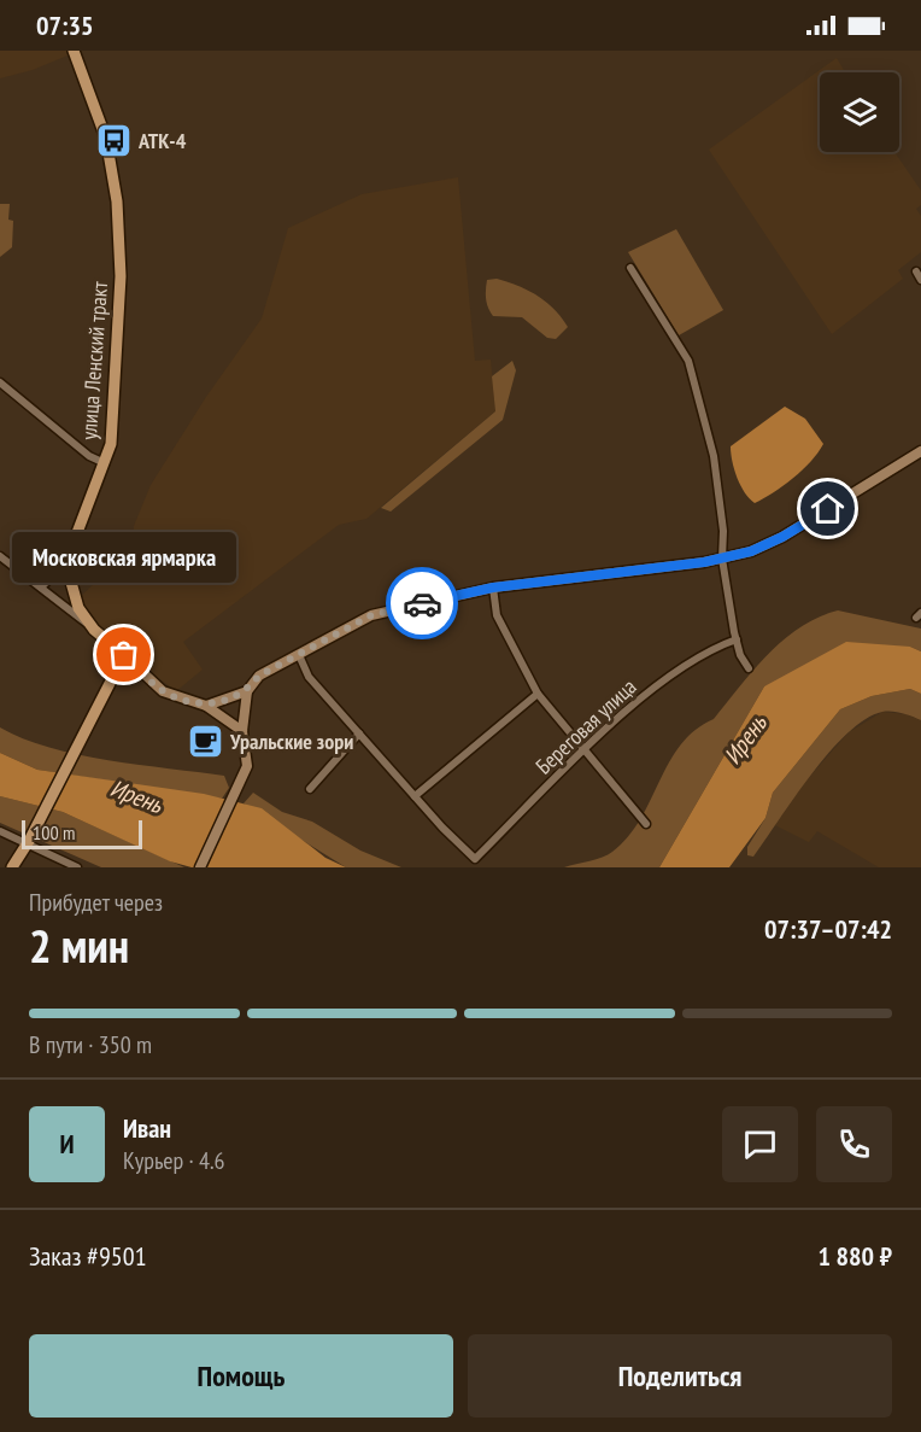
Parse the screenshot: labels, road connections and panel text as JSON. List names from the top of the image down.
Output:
{
  "streets": {
    "main road": ["улица Ленский тракт"],
    "street": ["Береговая улица"]
  },
  "water": ["Ирень"],
  "places": {
    "bus stop": ["АТК-4"],
    "other": ["Московская ярмарка"],
    "cafe": ["Уральские зори"]
  },
  "scale_bar": "100 m",
  "page": {
    "status": "07:35",
    "bubble": "Московская ярмарка",
    "scale": "100 m",
    "heading": ["2 мин", "Прибудет через", "07:37–07:42"],
    "panel": [
      "Иван",
      "Курьер · 4.6",
      "Заказ #9501",
      "1 880 ₽"
    ],
    "bar": "В пути · 350 m",
    "round": "И",
    "buttons": ["Помощь", "Поделиться"]
  }
}
